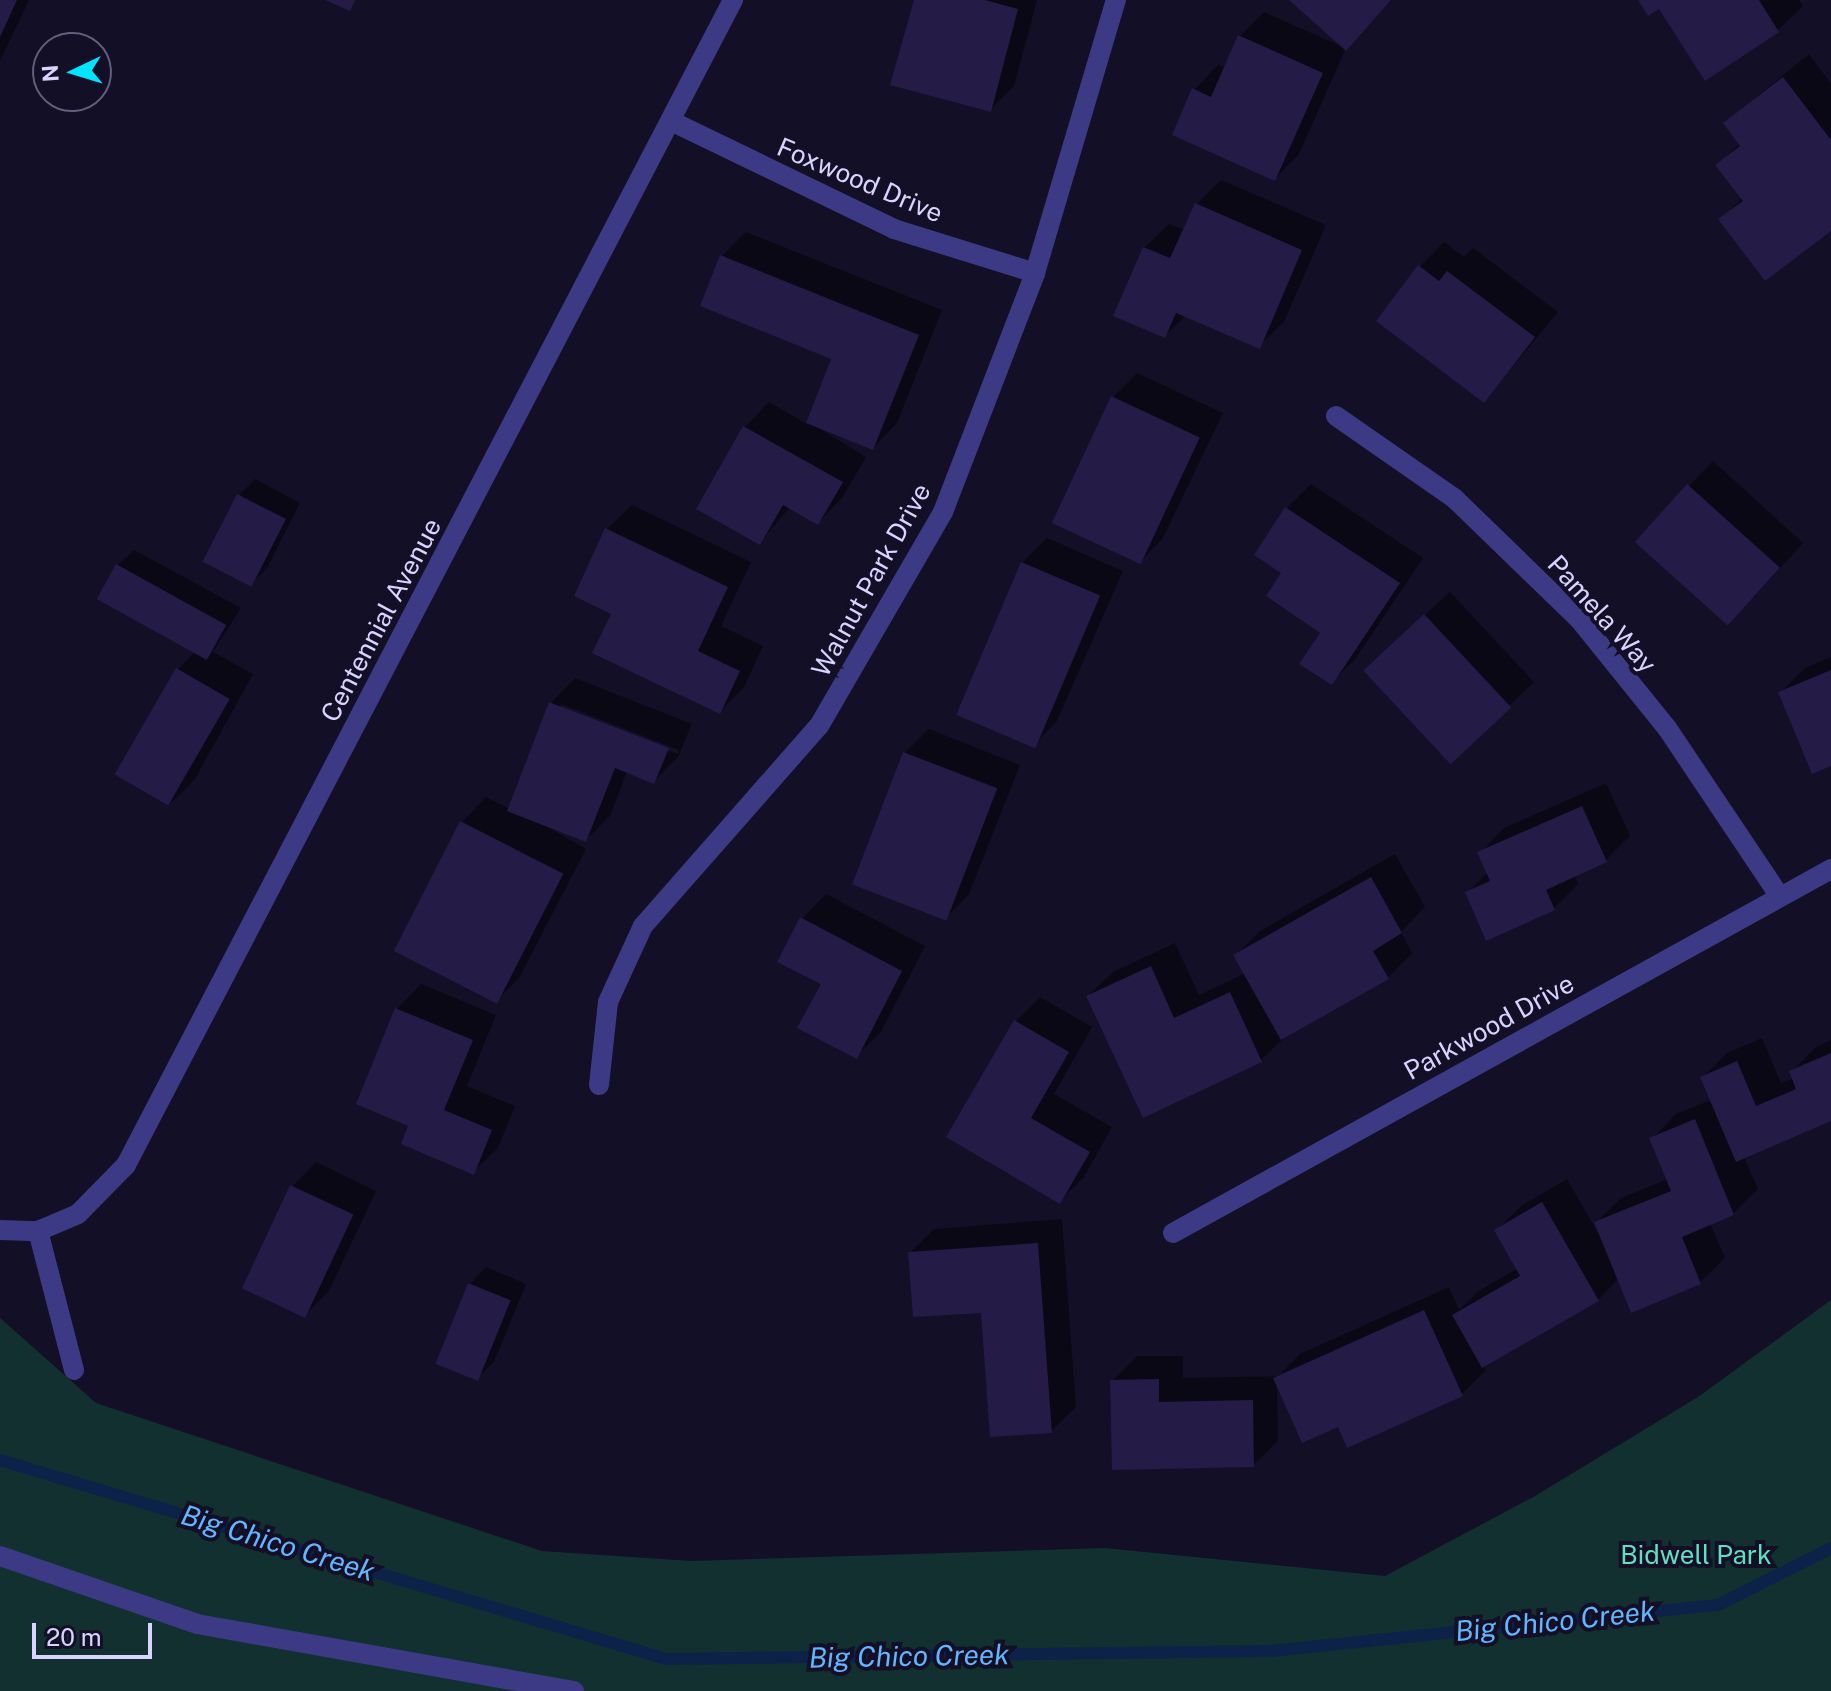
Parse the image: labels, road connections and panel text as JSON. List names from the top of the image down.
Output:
{
  "streets": {
    "street": [
      "Foxwood Drive",
      "Walnut Park Drive",
      "Pamela Way",
      "Centennial Avenue",
      "Parkwood Drive"
    ]
  },
  "crossings": [
    ["Foxwood Drive", "Walnut Park Drive"],
    ["Foxwood Drive", "Centennial Avenue"],
    ["Pamela Way", "Parkwood Drive"]
  ],
  "water": ["Big Chico Creek"],
  "parks": ["Bidwell Park"],
  "scale_bar": "20 m",
  "north": "left"
}
